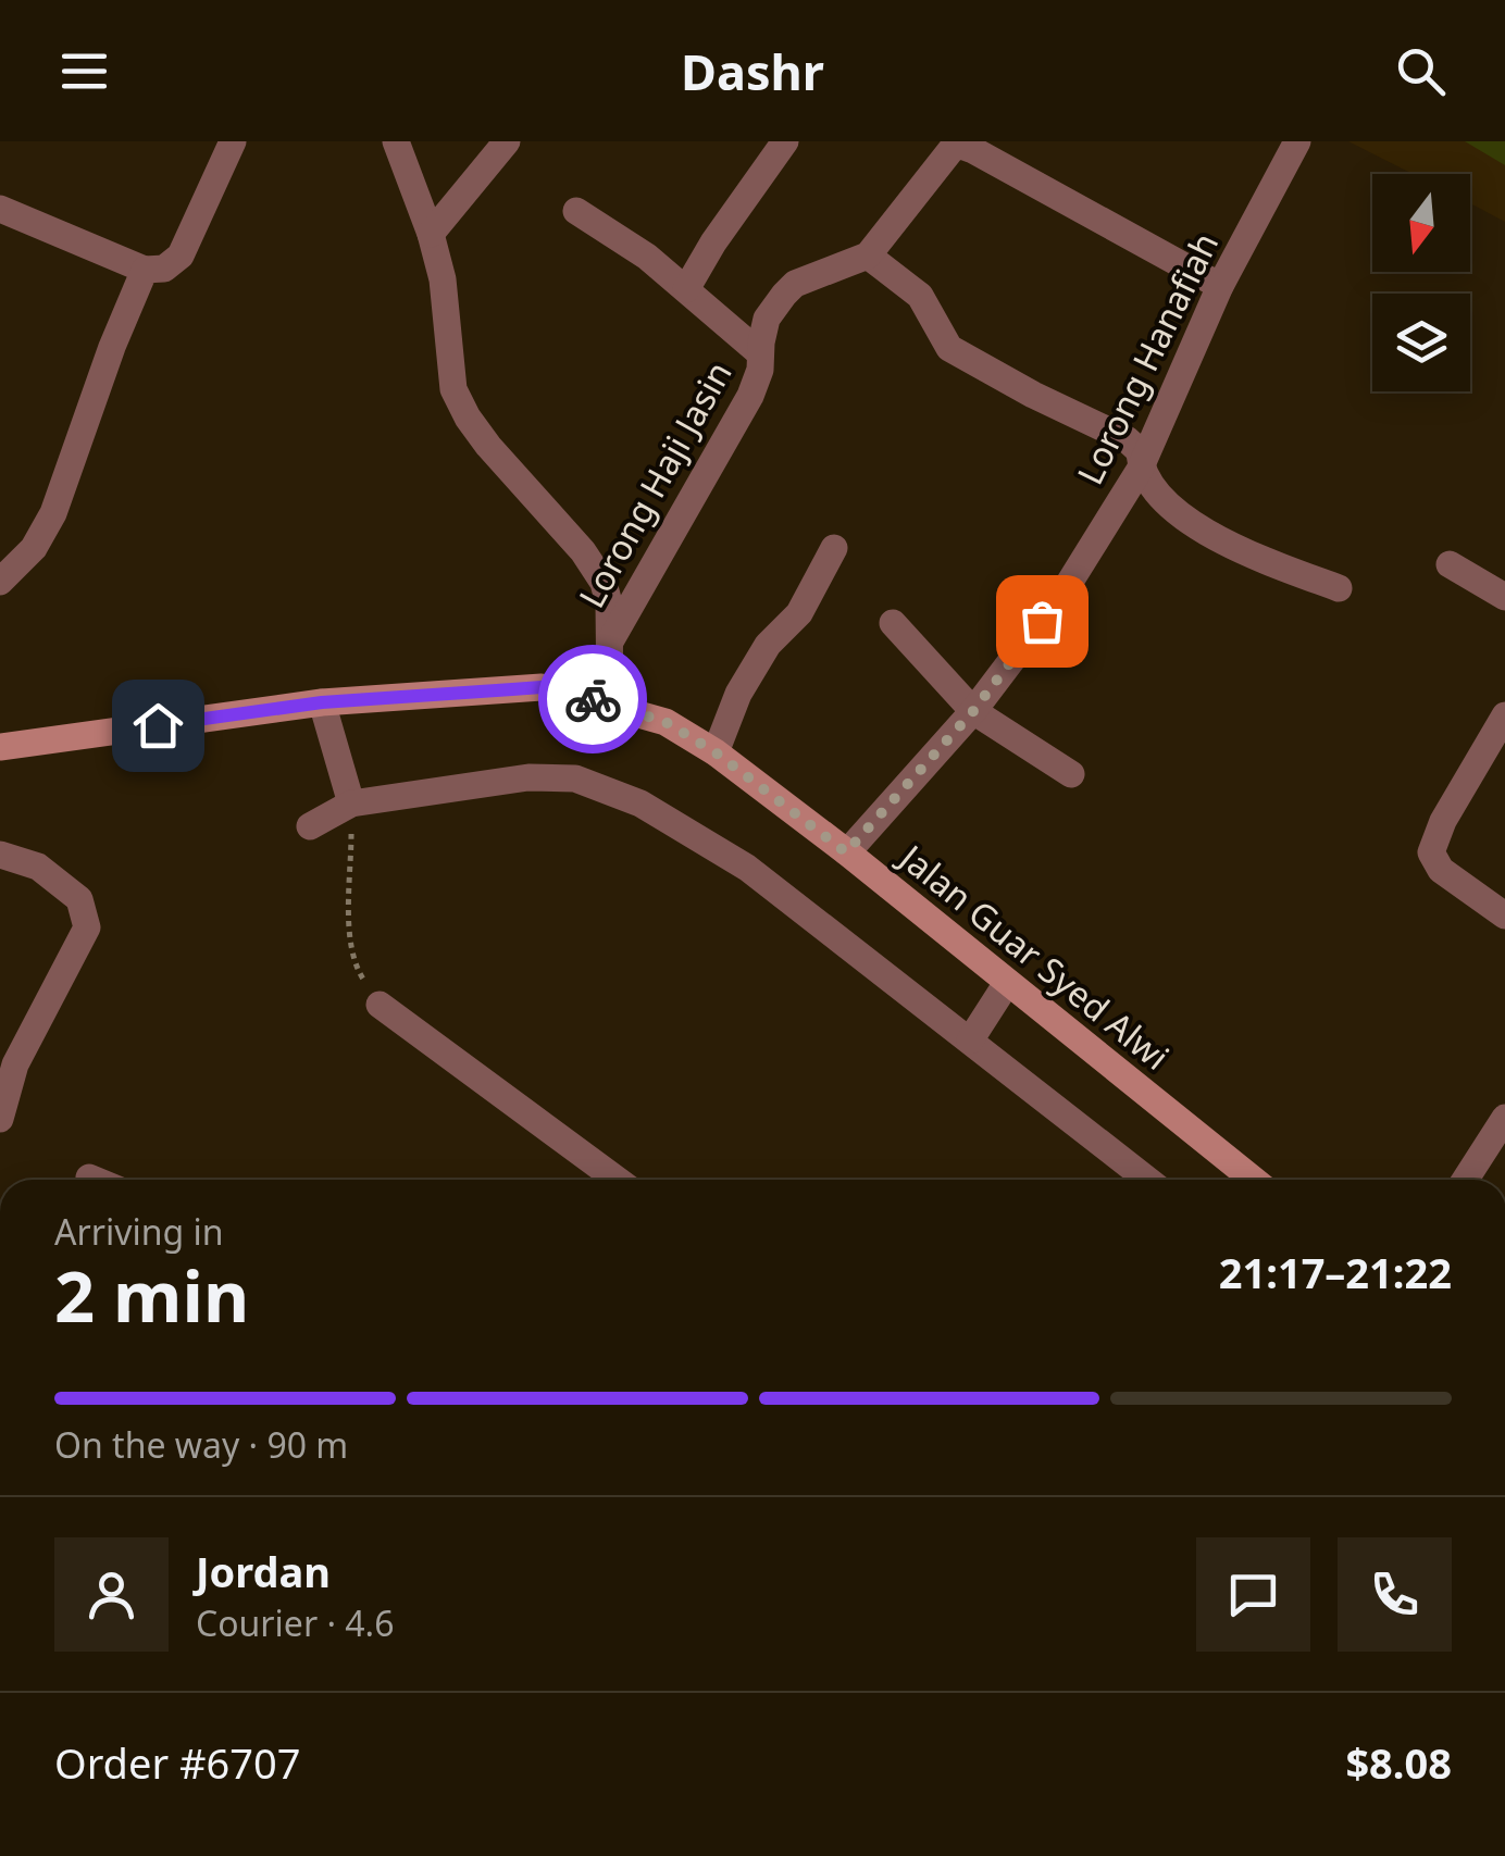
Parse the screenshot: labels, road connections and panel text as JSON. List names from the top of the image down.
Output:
{
  "streets": {
    "street": ["Lorong Hanafiah", "Lorong Haji Jasin", "Jalan Guar Syed Alwi"]
  },
  "crossings": [
    ["Lorong Hanafiah", "Jalan Guar Syed Alwi"]
  ],
  "north": "bottom",
  "page": {
    "header": "Dashr",
    "heading": ["2 min", "Arriving in", "21:17–21:22"],
    "panel": [
      "Jordan",
      "Courier · 4.6",
      "Order #6707",
      "$8.08"
    ],
    "bar": "On the way · 90 m"
  }
}
